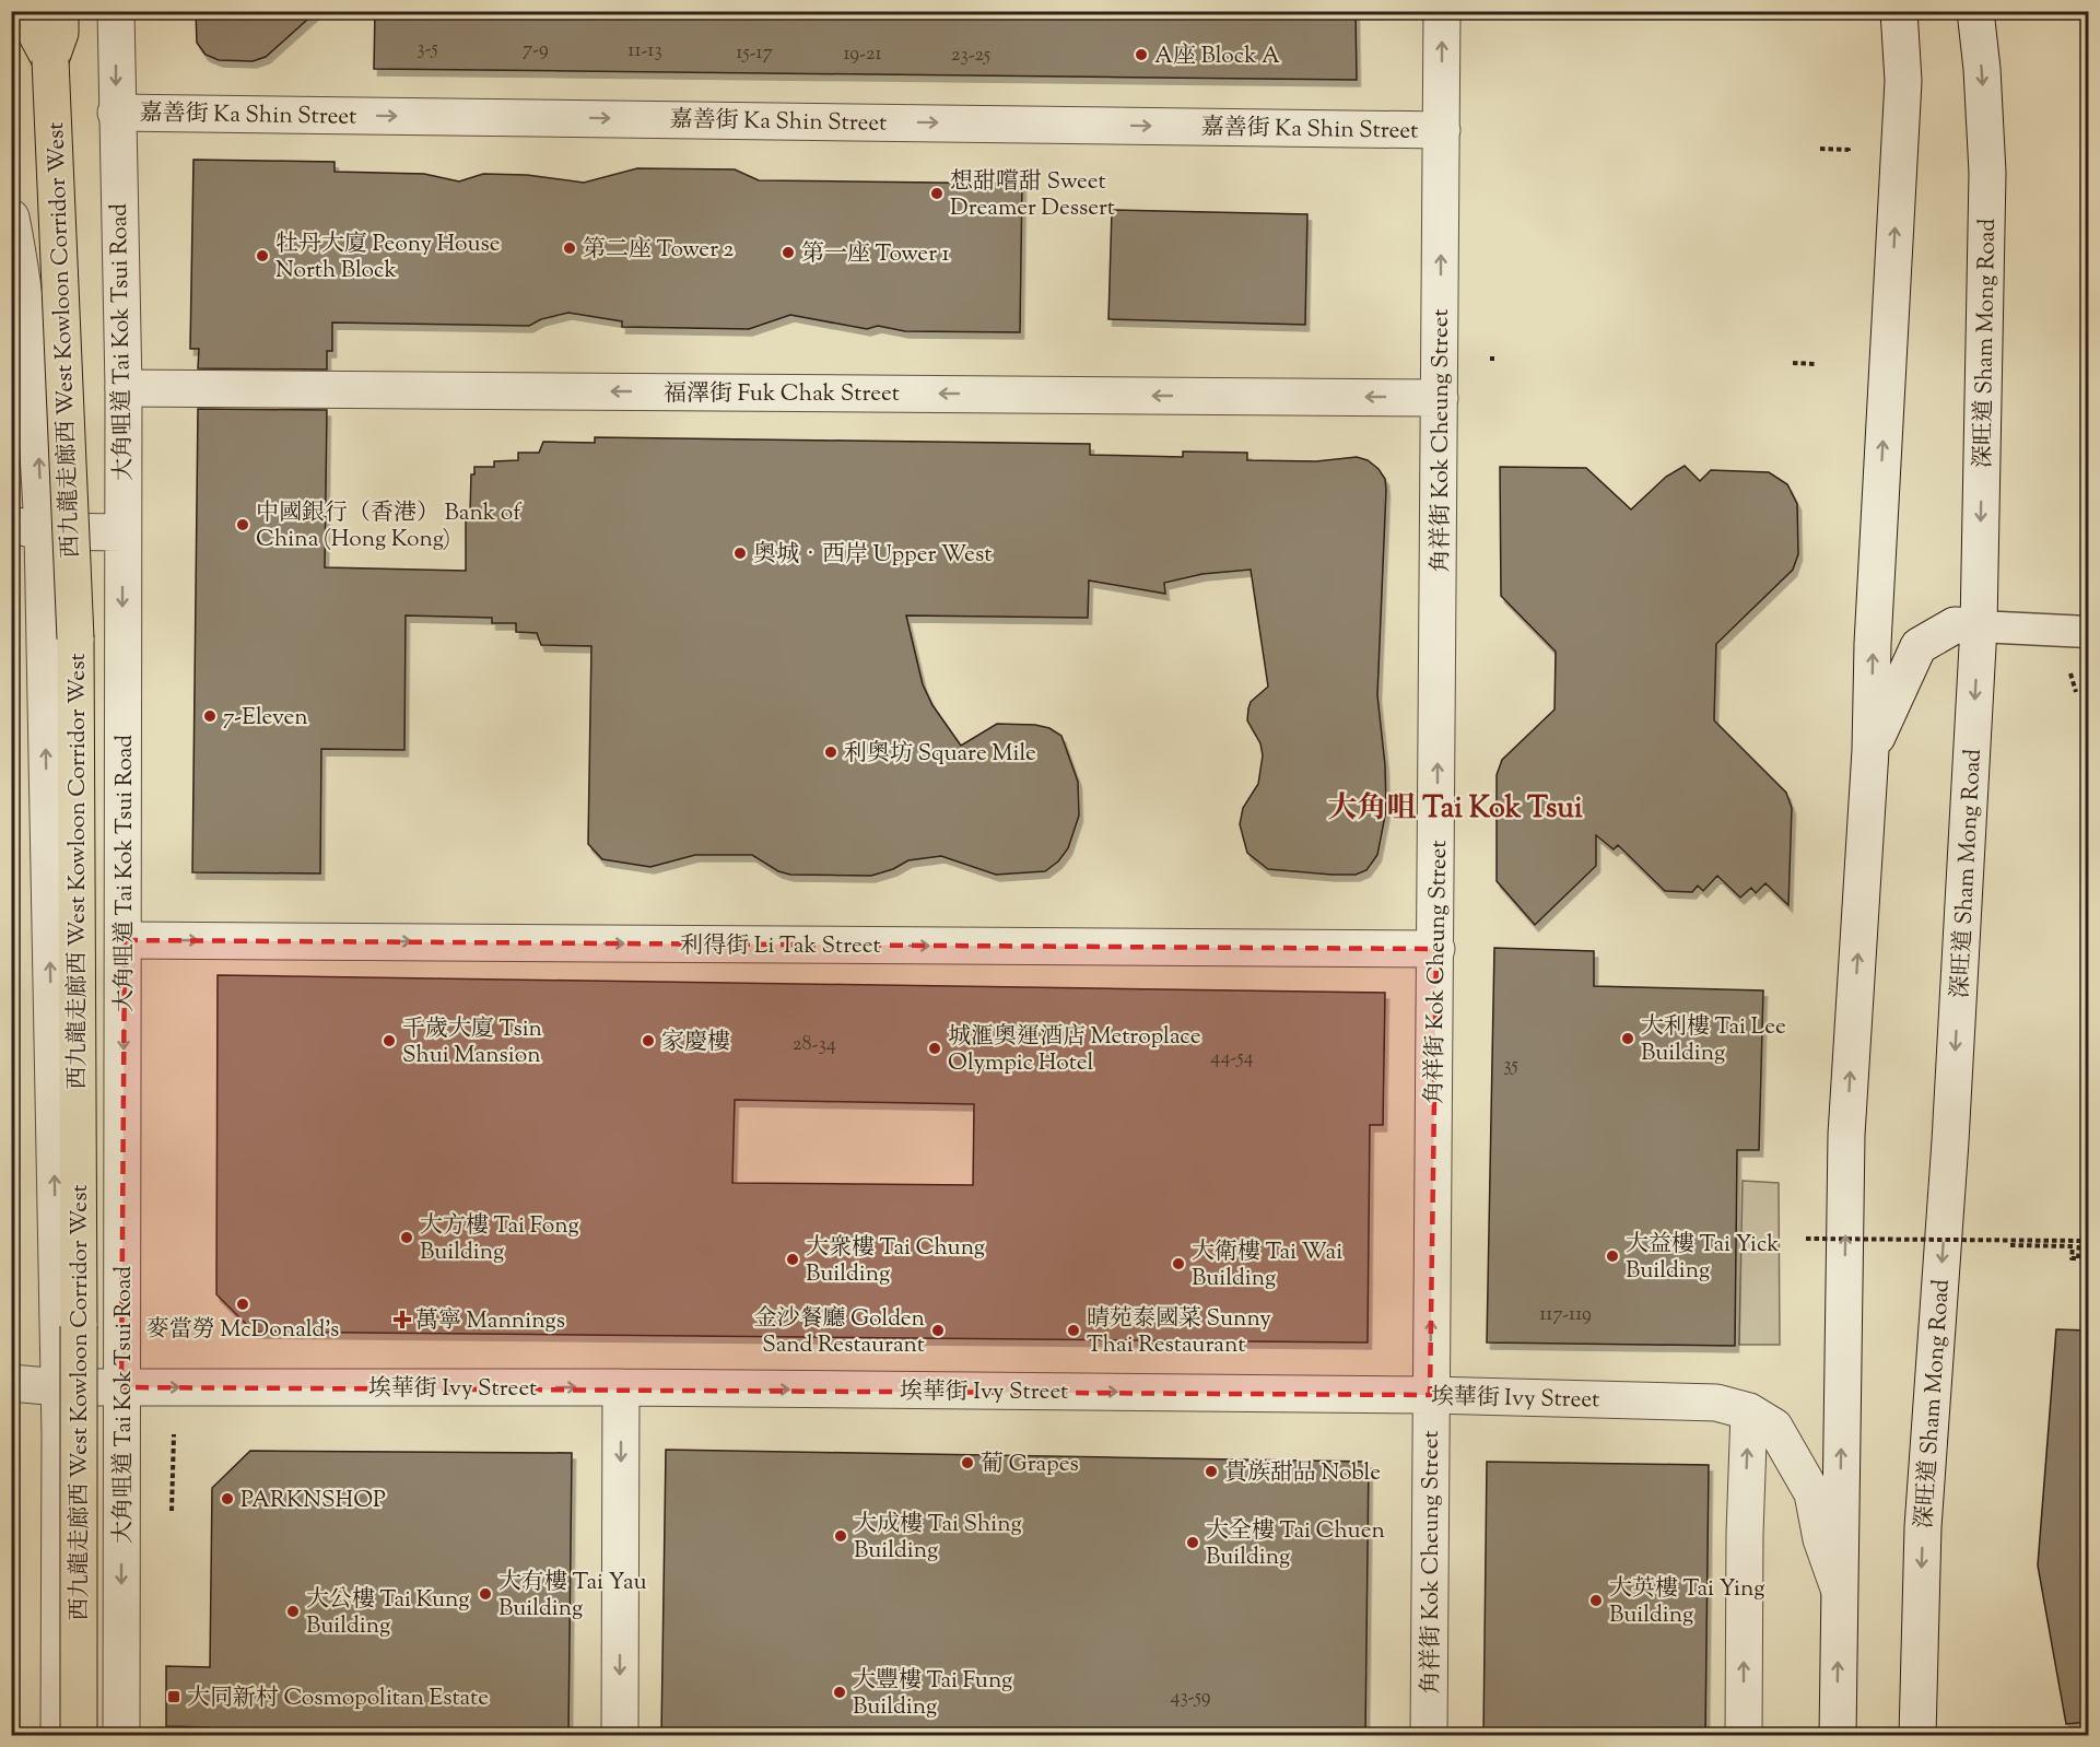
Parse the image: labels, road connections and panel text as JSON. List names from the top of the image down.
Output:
{
  "streets": {
    "highway": ["西九龍走廊西 West Kowloon Corridor West"],
    "street": [
      "嘉善街 Ka Shin Street",
      "大角咀道 Tai Kok Tsui Road",
      "深旺道 Sham Mong Road",
      "福澤街 Fuk Chak Street",
      "角祥街 Kok Cheung Street",
      "利得街 Li Tak Street",
      "埃華街 Ivy Street"
    ]
  },
  "crossings": [
    ["嘉善街 Ka Shin Street", "大角咀道 Tai Kok Tsui Road"],
    ["嘉善街 Ka Shin Street", "角祥街 Kok Cheung Street"],
    ["大角咀道 Tai Kok Tsui Road", "福澤街 Fuk Chak Street"],
    ["大角咀道 Tai Kok Tsui Road", "利得街 Li Tak Street"],
    ["大角咀道 Tai Kok Tsui Road", "埃華街 Ivy Street"],
    ["福澤街 Fuk Chak Street", "角祥街 Kok Cheung Street"],
    ["角祥街 Kok Cheung Street", "利得街 Li Tak Street"],
    ["角祥街 Kok Cheung Street", "埃華街 Ivy Street"]
  ],
  "one_way": [
    "嘉善街 Ka Shin Street",
    "福澤街 Fuk Chak Street",
    "角祥街 Kok Cheung Street",
    "利得街 Li Tak Street",
    "埃華街 Ivy Street"
  ],
  "districts": ["大角咀 Tai Kok Tsui"],
  "places": {
    "other": [
      "A座 Block A",
      "想甜嚐甜 Sweet Dreamer Dessert",
      "第二座 Tower 2",
      "第一座 Tower 1",
      "牡丹大廈 Peony House North Block",
      "中國銀行（香港） Bank of China (Hong Kong)",
      "奧城．西岸 Upper West",
      "7-Eleven",
      "利奧坊 Square Mile",
      "大利樓 Tai Lee Building",
      "千歲大廈 Tsin Shui Mansion",
      "家慶樓",
      "城滙奧運酒店 Metroplace Olympic Hotel",
      "大方樓 Tai Fong Building",
      "大益樓 Tai Yick Building",
      "大衆樓 Tai Chung Building",
      "大衛樓 Tai Wai Building",
      "麥當勞 McDonald's",
      "金沙餐廳 Golden Sand Restaurant",
      "晴苑泰國菜 Sunny Thai Restaurant",
      "葡 Grapes",
      "貴族甜品 Noble",
      "PARKNSHOP",
      "大成樓 Tai Shing Building",
      "大全樓 Tai Chuen Building",
      "大有樓 Tai Yau Building",
      "大英樓 Tai Ying Building",
      "大公樓 Tai Kung Building",
      "大豐樓 Tai Fung Building"
    ],
    "health": ["萬寧 Mannings"],
    "transit": ["大同新村 Cosmopolitan Estate"]
  },
  "house_numbers": [
    "3-5",
    "7-9",
    "11-13",
    "15-17",
    "19-21",
    "23-25",
    "28-34",
    "44-54",
    "35",
    "117-119",
    "43-59"
  ]
}
